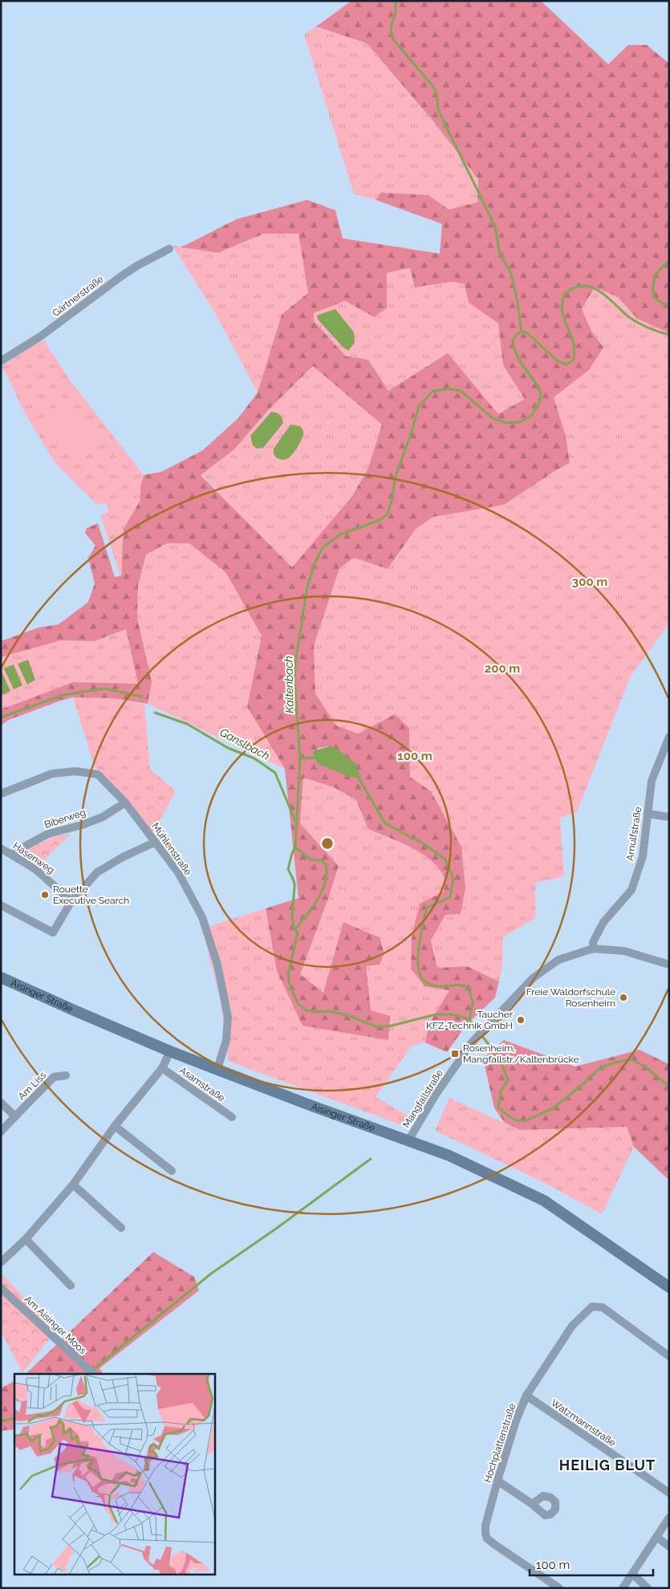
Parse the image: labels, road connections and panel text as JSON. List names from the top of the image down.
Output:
{
  "streets": {
    "main road": ["Aisinger Straße"],
    "street": [
      "Gärtnerstraße",
      "Biberweg",
      "Arnulfstraße",
      "Mühlenstraße",
      "Hasenweg",
      "Asamstraße",
      "Am Liss",
      "Mangfallstraße",
      "Am Aisinger Moos",
      "Watzmannstraße",
      "Hochplattenstraße"
    ]
  },
  "crossings": [
    ["Biberweg", "Mühlenstraße"],
    ["Biberweg", "Hasenweg"],
    ["Arnulfstraße", "Mangfallstraße"],
    ["Mühlenstraße", "Aisinger Straße"],
    ["Aisinger Straße", "Mangfallstraße"],
    ["Watzmannstraße", "Hochplattenstraße"]
  ],
  "districts": ["HEILIG BLUT"],
  "water": ["Kaltenbach", "Ganslbach"],
  "places": {
    "other": ["Rouette Executive Search", "Freie Waldorfschule Rosenheim", "Taucher KFZ-Technik GmbH"],
    "transit": ["Rosenheim, Mangfallstr./Kaltenbrücke"]
  },
  "scale_bar": "100 m",
  "rings": ["300 m", "200 m", "100 m"]
}
